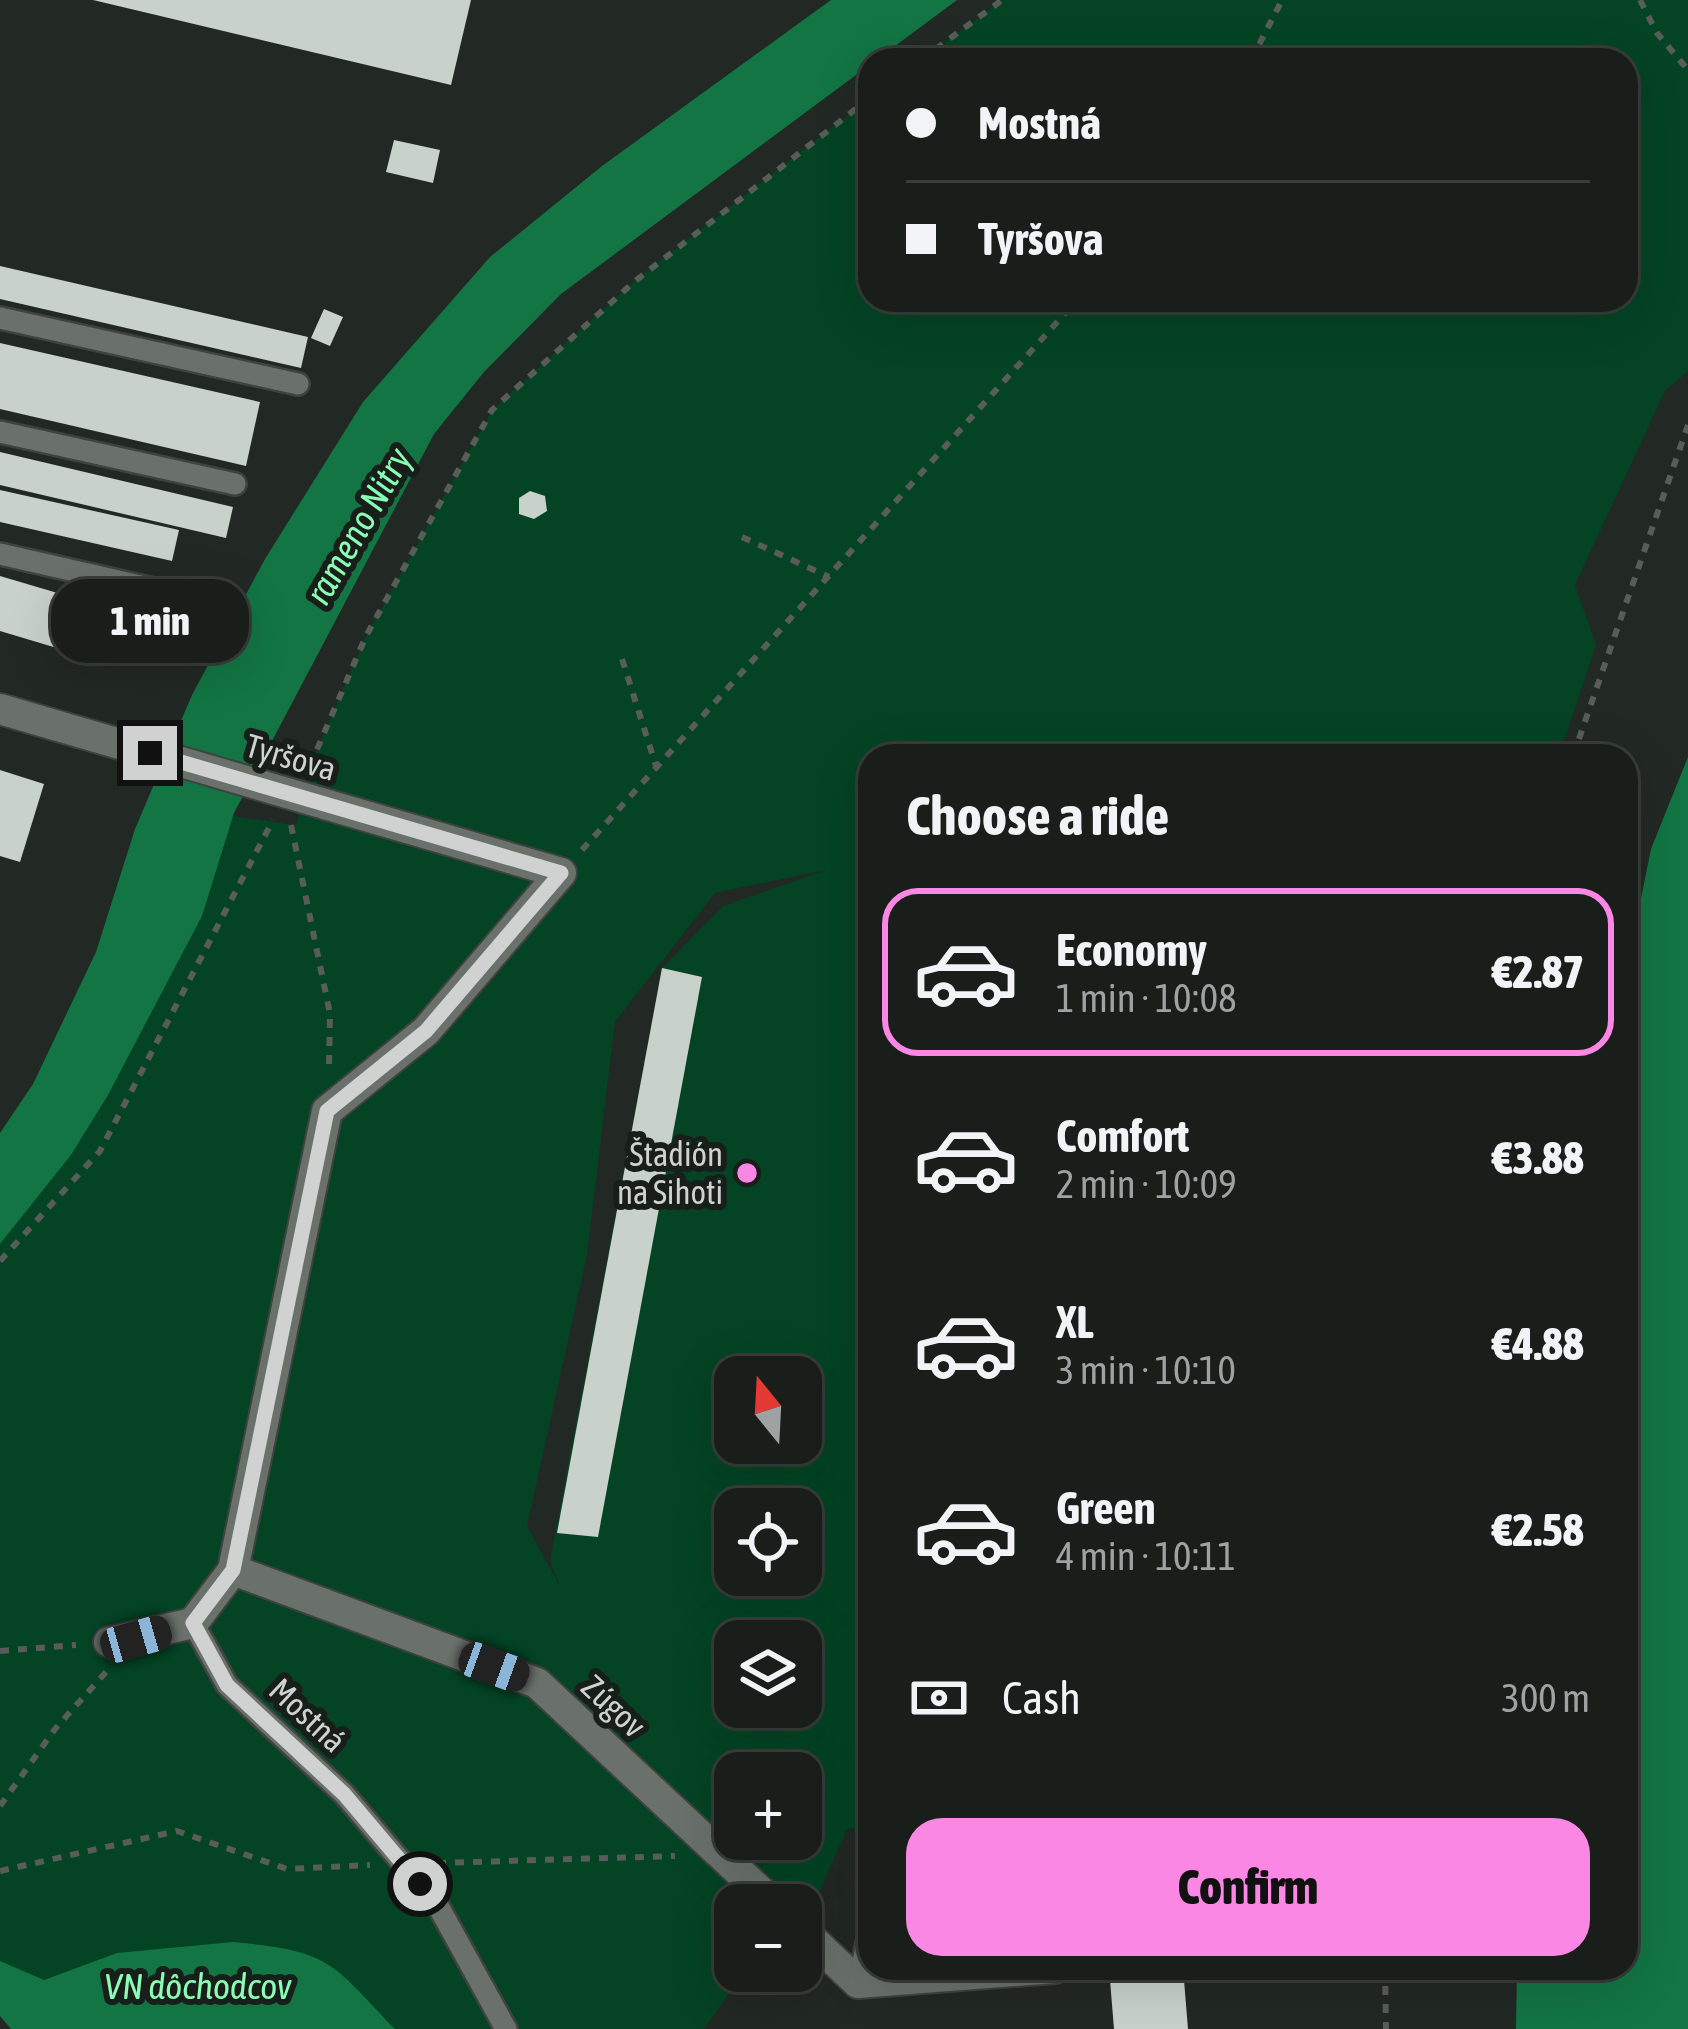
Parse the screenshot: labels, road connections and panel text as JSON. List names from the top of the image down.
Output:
{
  "streets": {
    "street": ["Tyršova", "Zúgov"],
    "lane": ["Mostná"]
  },
  "water": ["rameno Nitry", "VN dôchodcov"],
  "places": ["Štadión na Sihoti"],
  "north": "top",
  "page": {
    "banner": ["Mostná", "Tyršova"],
    "bubble": "1 min",
    "heading": "Choose a ride",
    "list": [
      {
        "name": "Economy",
        "note": "1 min · 10:08",
        "value": "€2.87"
      },
      {
        "name": "Comfort",
        "note": "2 min · 10:09",
        "value": "€3.88"
      },
      {
        "name": "XL",
        "note": "3 min · 10:10",
        "value": "€4.88"
      },
      {
        "name": "Green",
        "note": "4 min · 10:11",
        "value": "€2.58"
      }
    ],
    "map_buttons": ["+", "−"],
    "pay": ["Cash", "300 m"],
    "buttons": "Confirm"
  }
}
